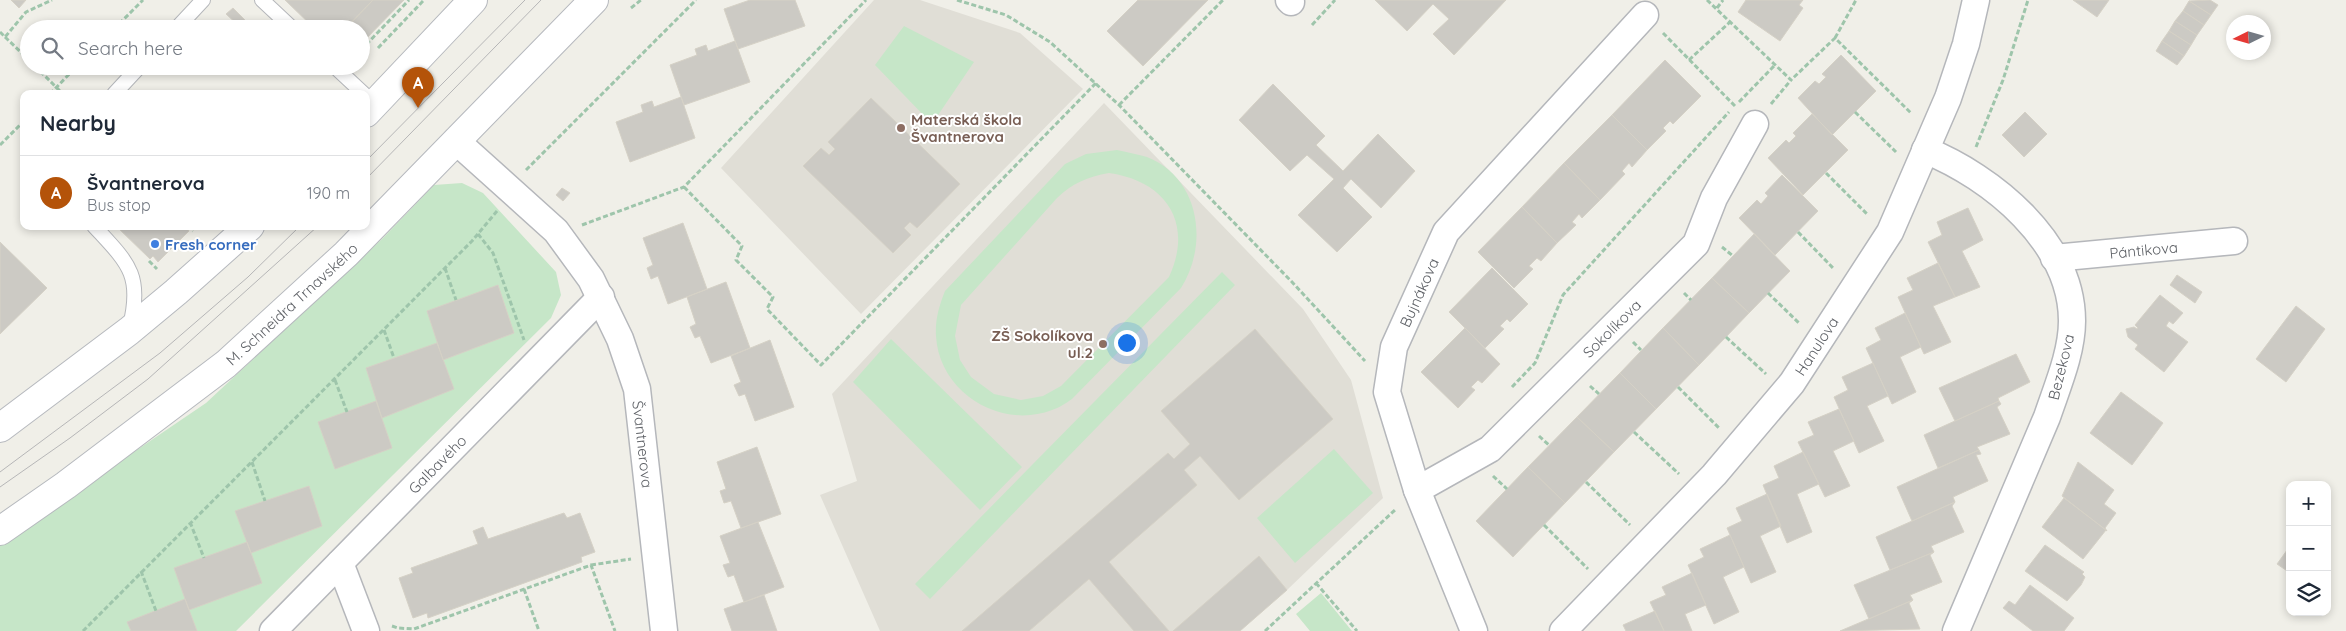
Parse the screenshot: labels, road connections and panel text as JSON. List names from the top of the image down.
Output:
{
  "streets": {
    "main road": ["M. Schneidra Trnavského"],
    "street": [
      "Pántikova",
      "Bujnákova",
      "Sokolíkova",
      "Hanulova",
      "Bezekova",
      "Švantnerova",
      "Galbavého"
    ]
  },
  "crossings": [
    ["Pántikova", "Bezekova"],
    ["Bujnákova", "Sokolíkova"],
    ["M. Schneidra Trnavského", "Švantnerova"],
    ["Hanulova", "Bezekova"],
    ["Švantnerova", "Galbavého"]
  ],
  "places": ["Materská škola Švantnerova", "Fresh corner", "ZŠ Sokolíkova ul.2"],
  "north": "left",
  "page": {
    "search": "Search here",
    "pins": "A",
    "heading": "Nearby",
    "list": [
      {
        "mark": "A",
        "name": "Švantnerova",
        "note": "Bus stop",
        "value": "190 m"
      }
    ],
    "map_buttons": ["+", "−"]
  }
}
